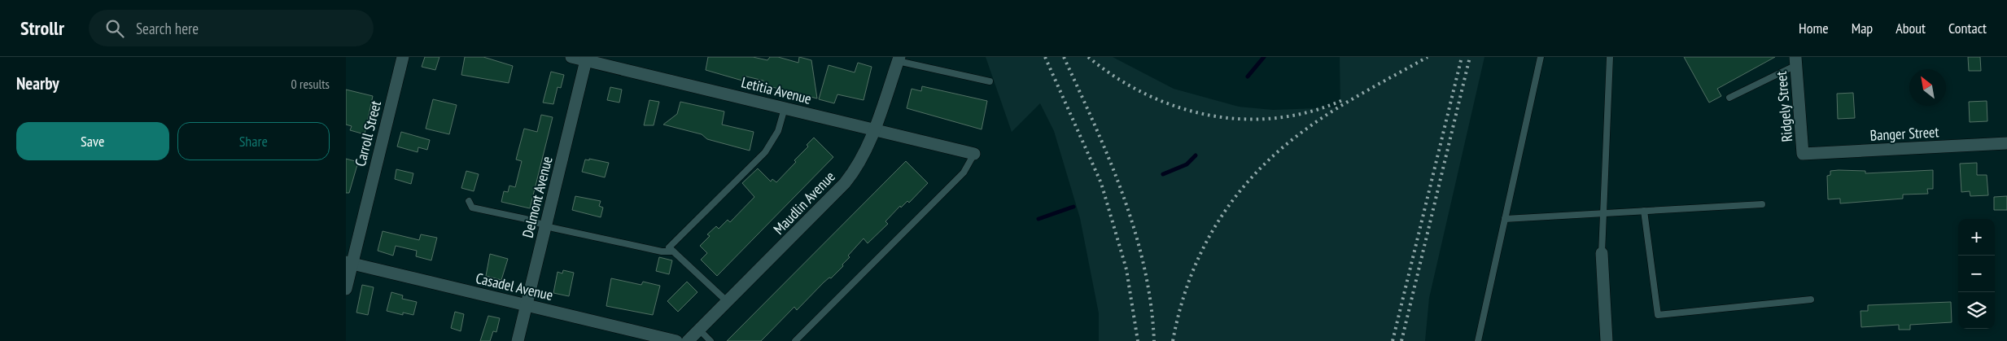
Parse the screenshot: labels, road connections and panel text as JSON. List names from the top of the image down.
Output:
{
  "streets": {
    "street": [
      "Letitia Avenue",
      "Ridgely Street",
      "Carroll Street",
      "Banger Street",
      "Delmont Avenue",
      "Maudlin Avenue",
      "Casadel Avenue"
    ]
  },
  "crossings": [
    ["Letitia Avenue", "Delmont Avenue"],
    ["Letitia Avenue", "Maudlin Avenue"],
    ["Ridgely Street", "Banger Street"],
    ["Carroll Street", "Casadel Avenue"],
    ["Delmont Avenue", "Casadel Avenue"]
  ],
  "north": "top left",
  "page": {
    "header": "Strollr",
    "search": "Search here",
    "nav": [
      "Home",
      "Map",
      "About",
      "Contact"
    ],
    "heading": ["Nearby", "0 results"],
    "buttons": ["Save", "Share"],
    "map_buttons": ["+", "−"]
  }
}
